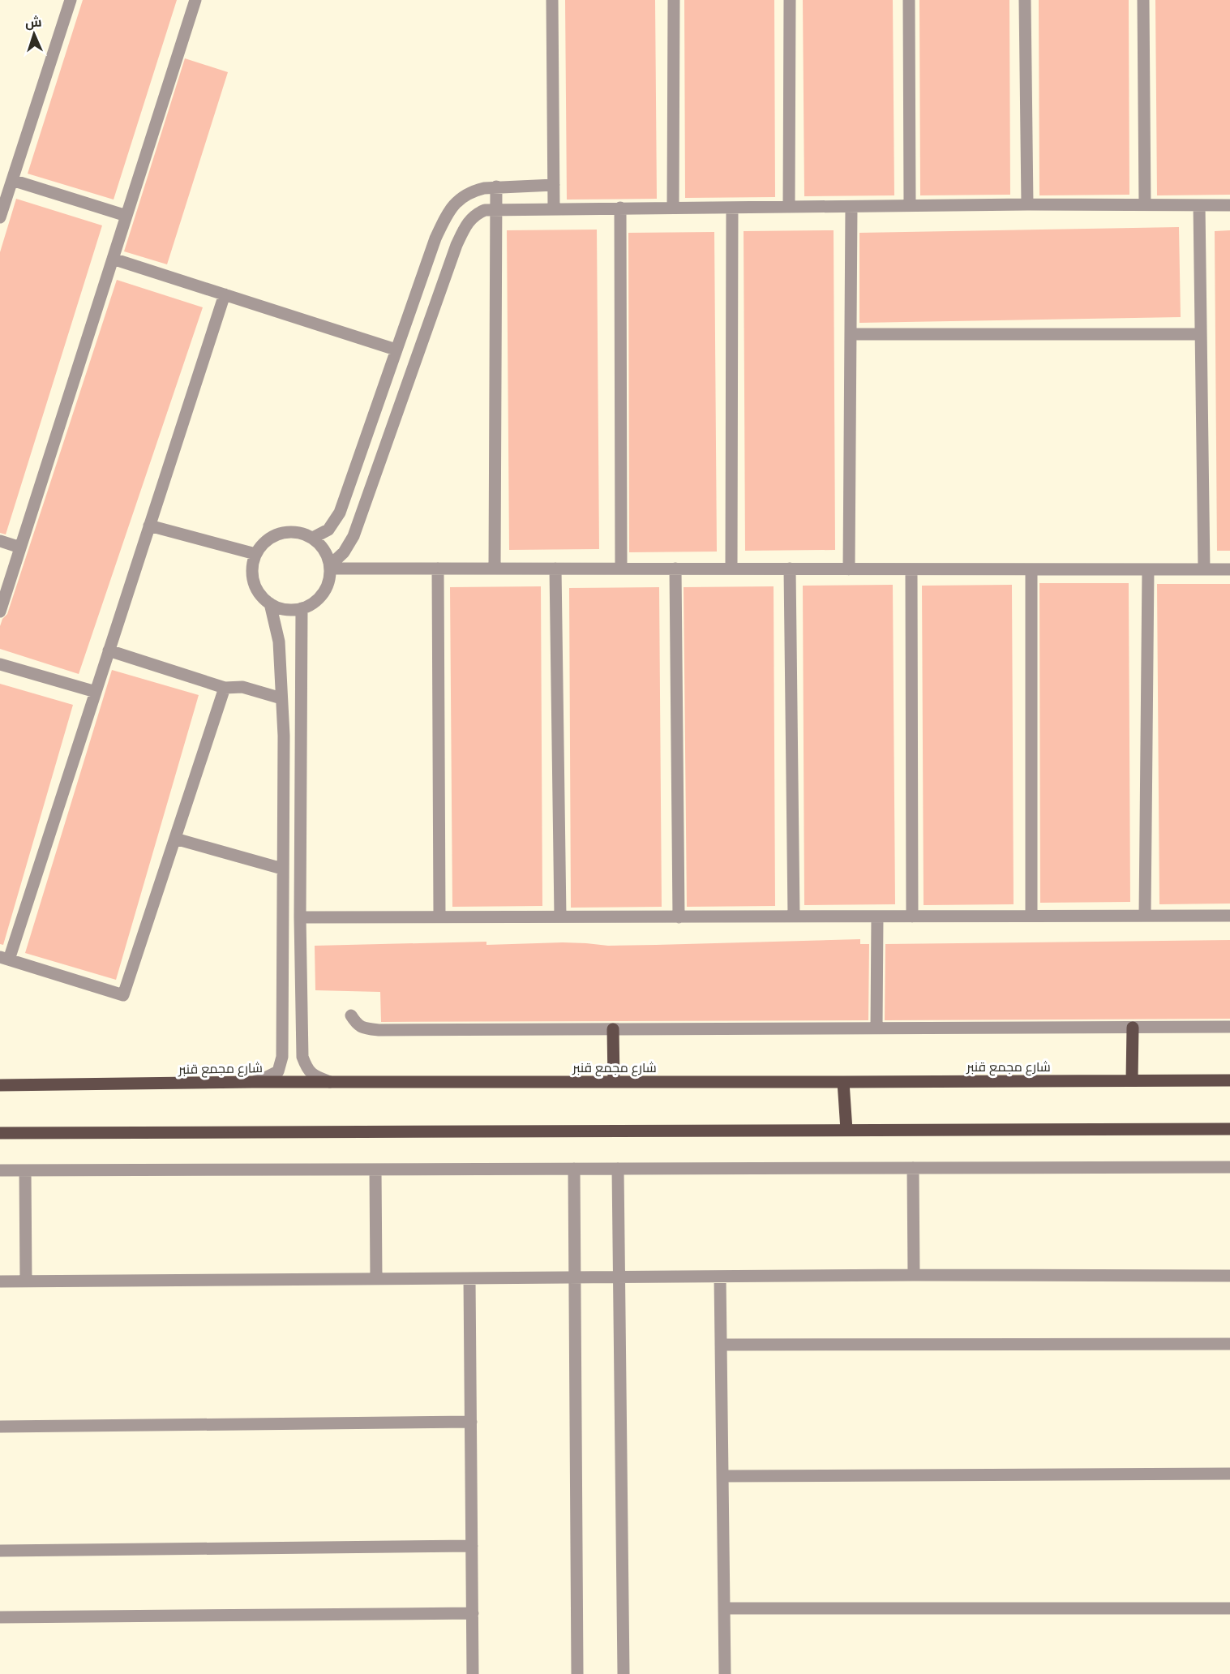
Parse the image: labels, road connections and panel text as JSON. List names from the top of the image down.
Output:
{
  "streets": {
    "main road": ["شارع مجمع قنبر"]
  },
  "north": "top"
}
